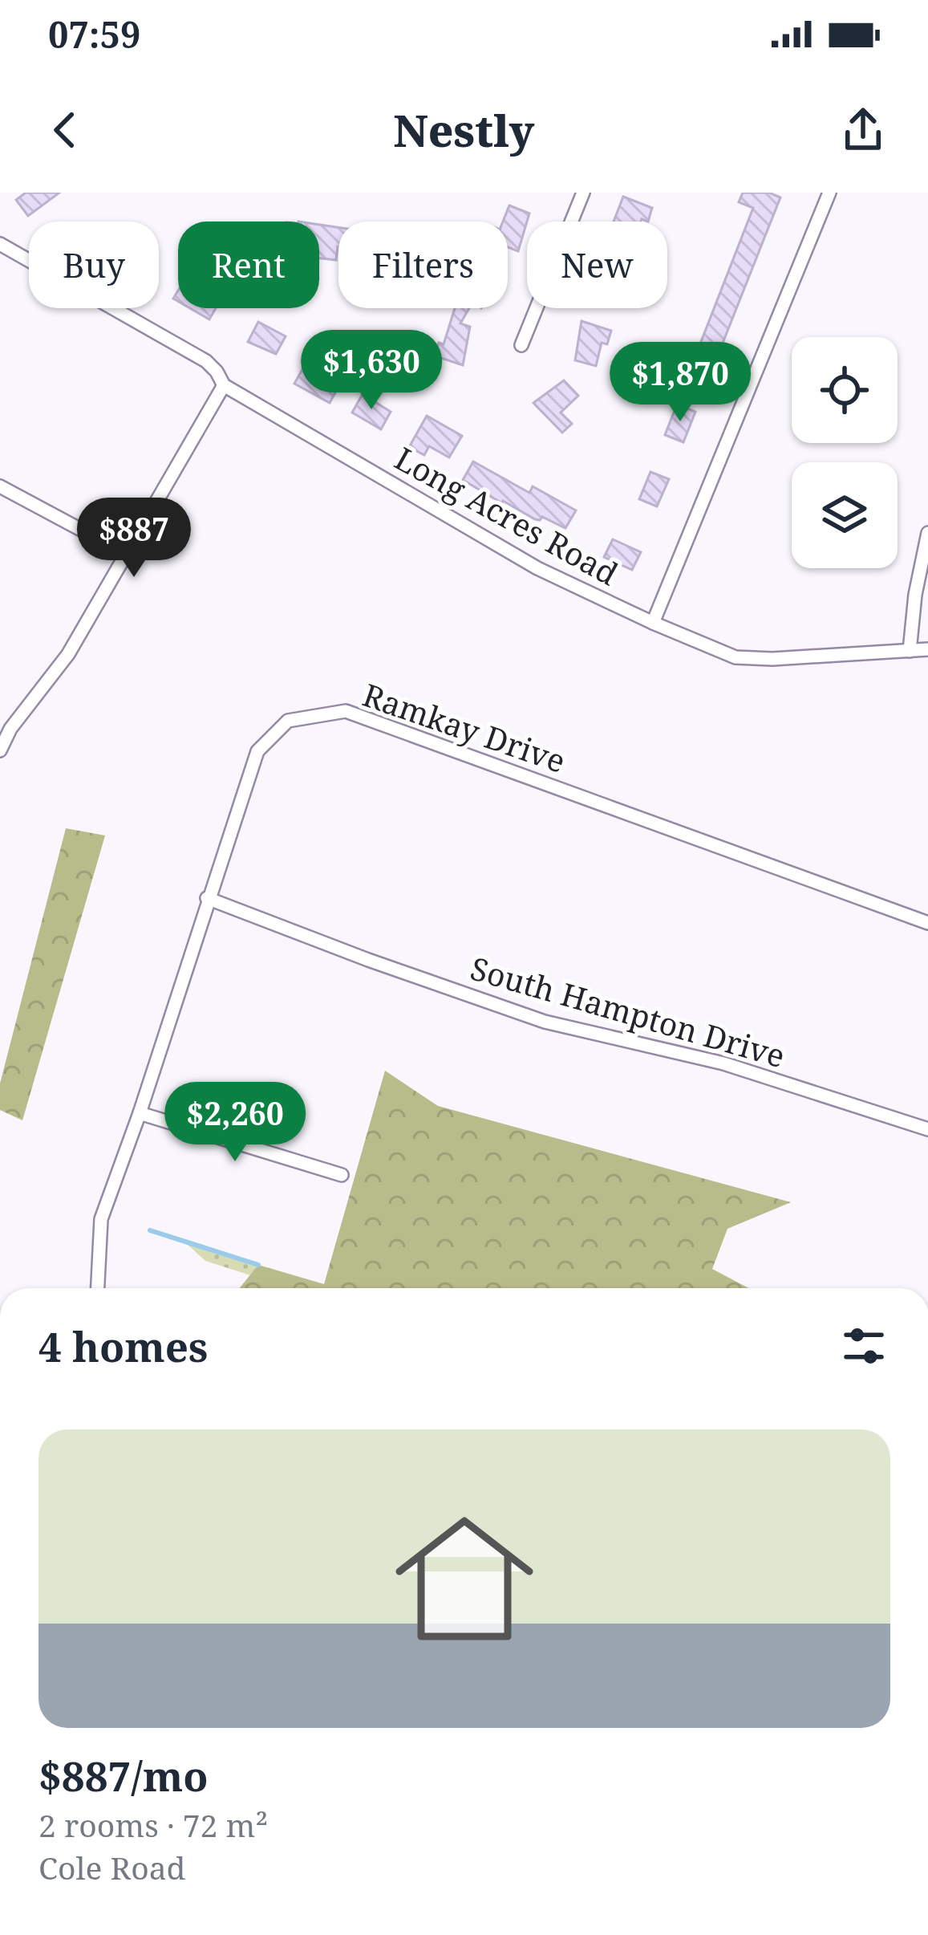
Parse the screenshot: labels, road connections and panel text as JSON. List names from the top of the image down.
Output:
{
  "streets": {
    "street": ["Long Acres Road", "Ramkay Drive", "South Hampton Drive"]
  },
  "crossings": [
    ["Ramkay Drive", "South Hampton Drive"]
  ],
  "page": {
    "status": "07:59",
    "header": "Nestly",
    "chip": [
      "Buy",
      "Rent",
      "Filters",
      "New"
    ],
    "price": [
      "$1,630",
      "$1,870",
      "$887",
      "$2,260"
    ],
    "heading": "4 homes",
    "list": [
      {
        "name": "$887/mo",
        "note": "2 rooms · 72 m² · Cole Road"
      }
    ]
  }
}
